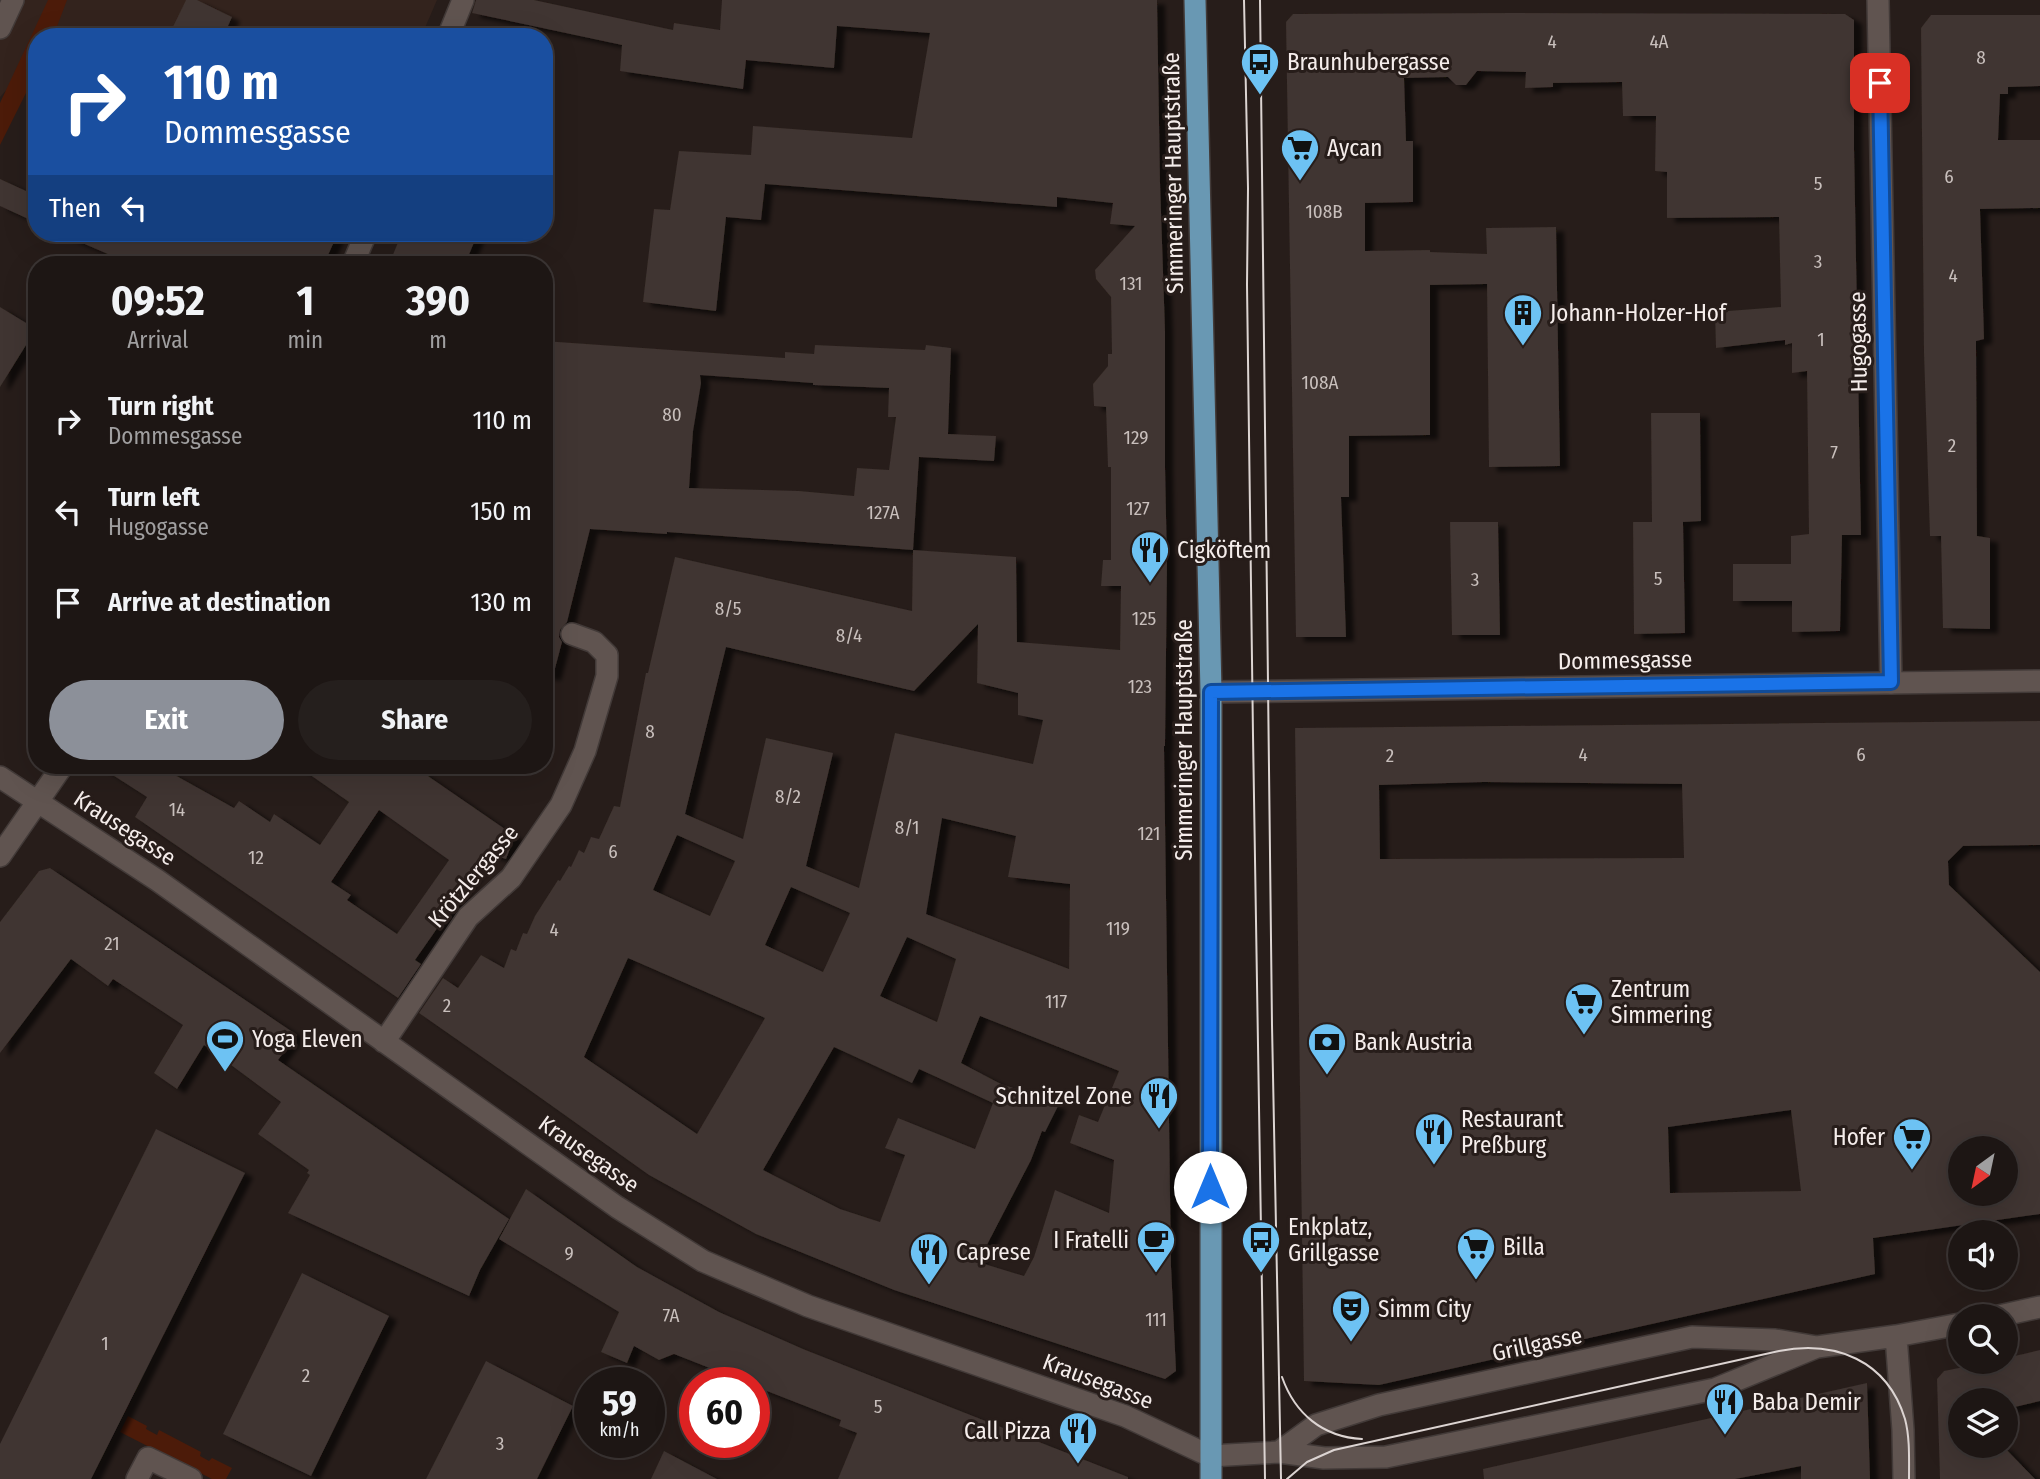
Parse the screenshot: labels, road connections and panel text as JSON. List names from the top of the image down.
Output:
{
  "streets": {
    "main road": ["Simmeringer Hauptstraße"],
    "street": [
      "Hugogasse",
      "Dommesgasse",
      "Krausegasse",
      "Krötzlergasse",
      "Grillgasse"
    ]
  },
  "crossings": [
    ["Simmeringer Hauptstraße", "Dommesgasse"],
    ["Simmeringer Hauptstraße", "Krausegasse"],
    ["Simmeringer Hauptstraße", "Grillgasse"],
    ["Hugogasse", "Dommesgasse"],
    ["Krausegasse", "Krötzlergasse"],
    ["Krausegasse", "Grillgasse"]
  ],
  "places": {
    "bus stop": ["Braunhubergasse", "Enkplatz, Grillgasse"],
    "supermarket": [
      "Aycan",
      "Zentrum Simmering",
      "Hofer",
      "Billa"
    ],
    "building": ["Johann-Holzer-Hof"],
    "restaurant": [
      "Cigköftem",
      "Schnitzel Zone",
      "Restaurant Preßburg",
      "Caprese",
      "Baba Demir",
      "Call Pizza"
    ],
    "sports": ["Yoga Eleven"],
    "bank": ["Bank Austria"],
    "cafe": ["I Fratelli"],
    "theatre": ["Simm City"]
  },
  "house_numbers": [
    "4",
    "4A",
    "8",
    "6",
    "5",
    "108B",
    "3",
    "4",
    "131",
    "1",
    "108A",
    "80",
    "129",
    "2",
    "7",
    "127",
    "127A",
    "5",
    "3",
    "8/5",
    "125",
    "8/4",
    "123",
    "8",
    "4",
    "6",
    "2",
    "8/2",
    "14",
    "8/1",
    "121",
    "6",
    "12",
    "119",
    "4",
    "21",
    "117",
    "2",
    "9",
    "7A",
    "111",
    "1",
    "2",
    "5",
    "3"
  ],
  "north": "bottom left",
  "page": {
    "turn": ["110 m", "Dommesgasse"],
    "then": "Then",
    "eta": [
      "09:52",
      "Arrival",
      "1",
      "min",
      "390",
      "m"
    ],
    "list": [
      {
        "name": "Turn right",
        "note": "Dommesgasse",
        "value": "110 m"
      },
      {
        "name": "Turn left",
        "note": "Hugogasse",
        "value": "150 m"
      },
      {
        "name": "Arrive at destination",
        "value": "130 m"
      }
    ],
    "buttons": ["Exit", "Share"],
    "speed": "59 km/h",
    "limit": "60"
  }
}
